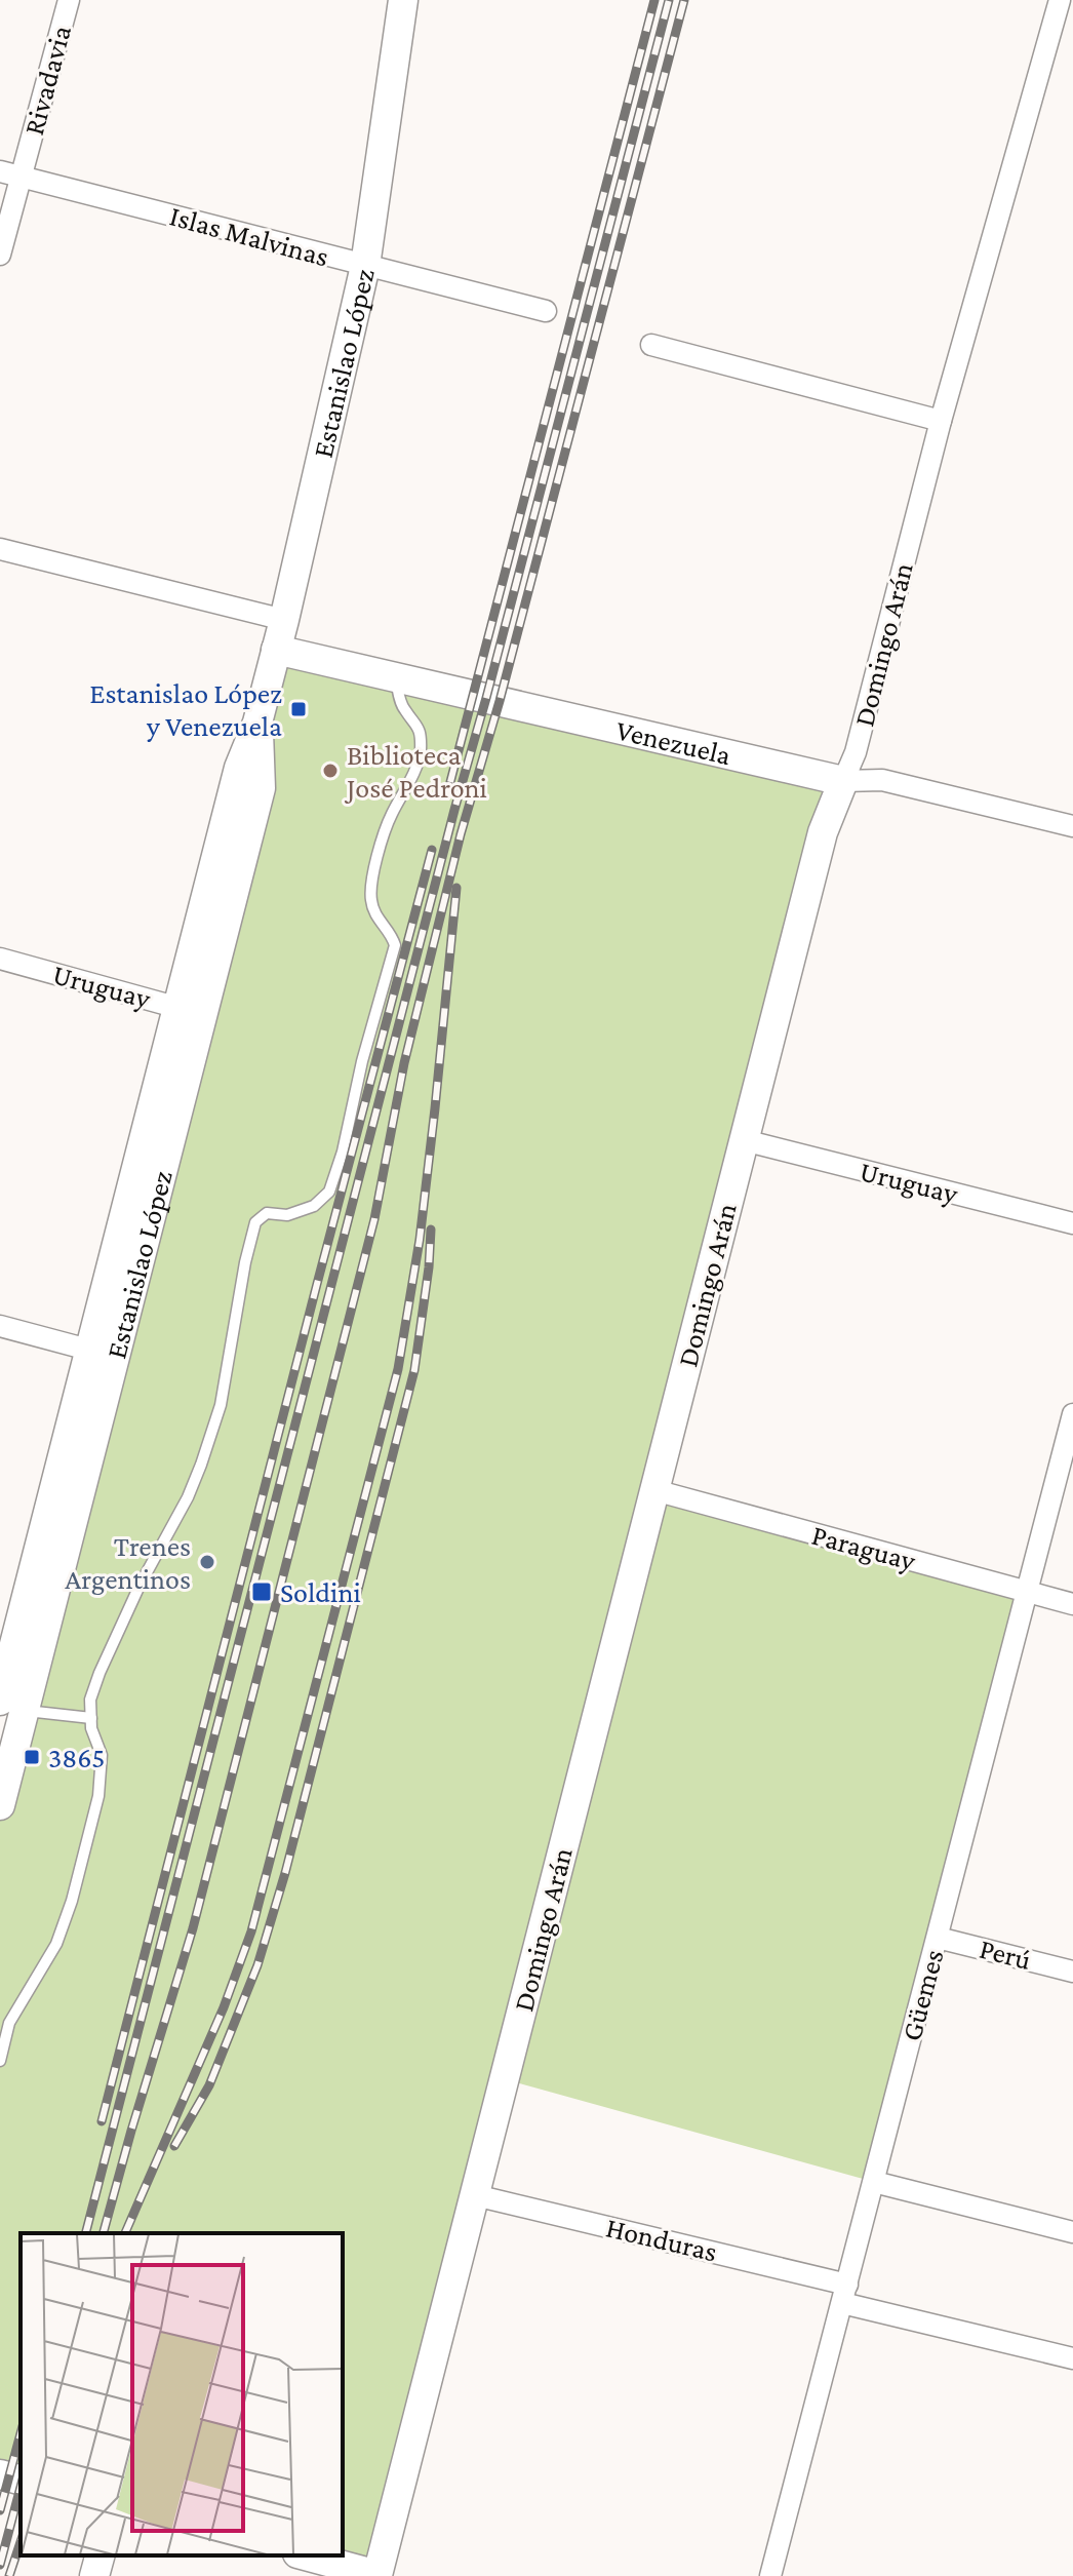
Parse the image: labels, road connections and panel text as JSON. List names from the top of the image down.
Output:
{
  "streets": {
    "street": [
      "Rivadavia",
      "Islas Malvinas",
      "Estanislao López",
      "Domingo Arán",
      "Venezuela",
      "Uruguay",
      "Paraguay",
      "Perú",
      "Güemes",
      "Honduras"
    ]
  },
  "crossings": [
    ["Rivadavia", "Islas Malvinas"],
    ["Islas Malvinas", "Estanislao López"],
    ["Estanislao López", "Venezuela"],
    ["Estanislao López", "Uruguay"],
    ["Domingo Arán", "Venezuela"],
    ["Domingo Arán", "Uruguay"],
    ["Domingo Arán", "Paraguay"],
    ["Domingo Arán", "Honduras"],
    ["Paraguay", "Güemes"],
    ["Perú", "Güemes"],
    ["Güemes", "Honduras"]
  ],
  "places": {
    "transit": ["Estanislao López y Venezuela", "Soldini", "3865"],
    "other": ["Biblioteca José Pedroni", "Trenes Argentinos"]
  }
}
